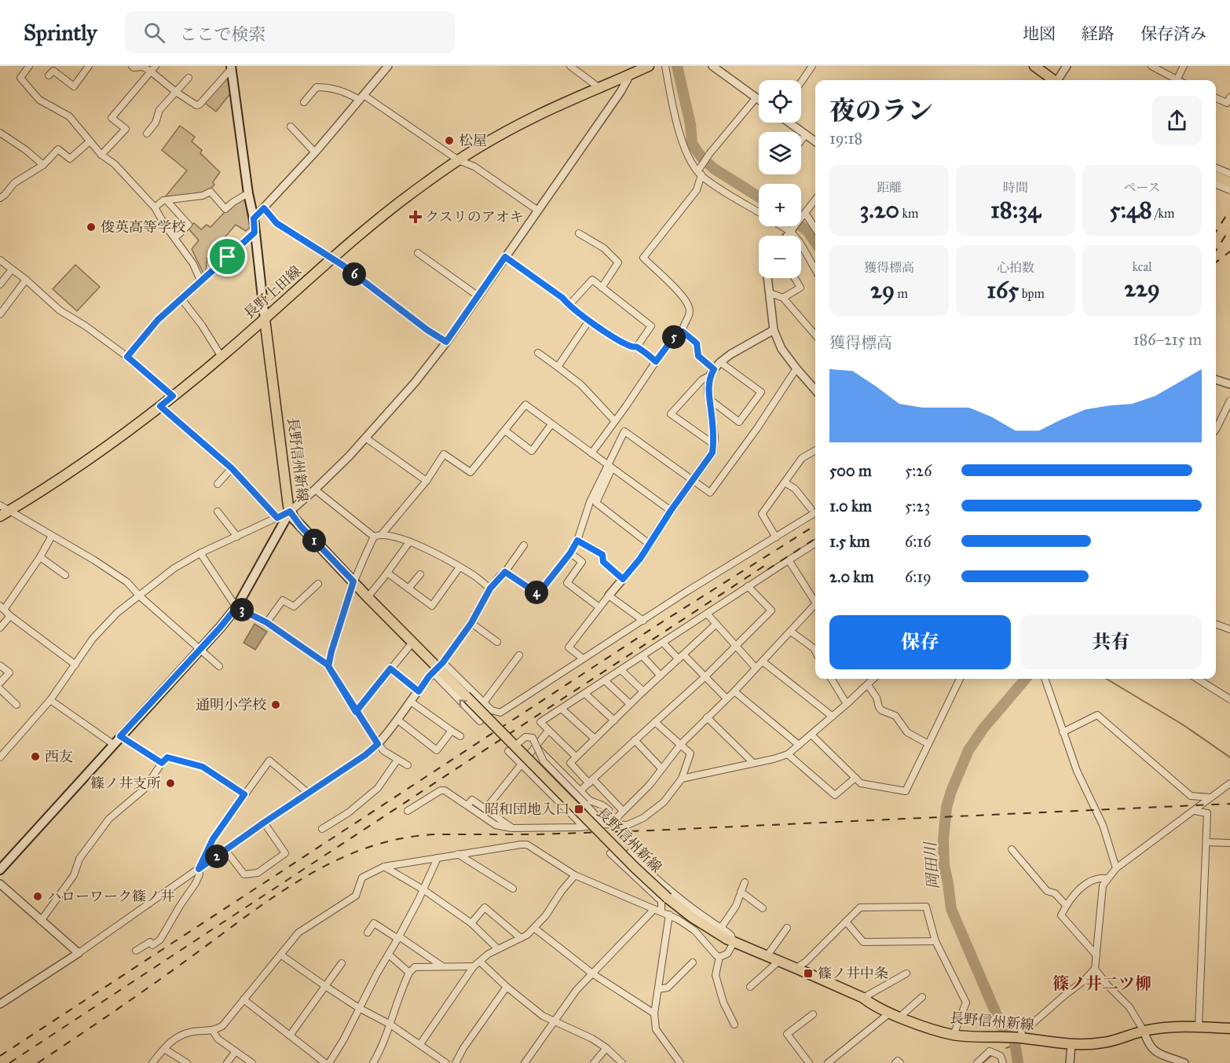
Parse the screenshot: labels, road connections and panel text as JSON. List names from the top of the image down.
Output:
{
  "streets": {
    "main road": ["長野上田線", "長野信州新線"]
  },
  "crossings": [
    ["長野上田線", "長野信州新線"]
  ],
  "districts": ["篠ノ井二ツ柳"],
  "water": ["岡田川"],
  "places": {
    "other": [
      "松屋",
      "俊英高等学校",
      "通明小学校",
      "西友",
      "篠ノ井支所",
      "ハローワーク篠ノ井"
    ],
    "health": ["クスリのアオキ"],
    "transit": ["昭和団地入口", "篠ノ井中条"]
  },
  "page": {
    "header": "Sprintly",
    "search": "ここで検索",
    "nav": ["地図", "経路", "保存済み"],
    "map_buttons": ["+", "−"],
    "heading": ["夜のラン", "19:18"],
    "stats": [
      ["距離", "3.20 km"],
      ["時間", "18:34"],
      ["ペース", "5:48 /km"],
      ["獲得標高", "29 m"],
      ["心拍数", "165 bpm"],
      ["kcal", "229"]
    ],
    "pins": [
      "6",
      "5",
      "1",
      "4",
      "3",
      "2"
    ],
    "chart": ["獲得標高", "186–215 m"],
    "list": [
      {
        "name": "500 m",
        "note": "5:26"
      },
      {
        "name": "1.0 km",
        "note": "5:23"
      },
      {
        "name": "1.5 km",
        "note": "6:16"
      },
      {
        "name": "2.0 km",
        "note": "6:19"
      }
    ],
    "buttons": ["保存", "共有"]
  }
}
